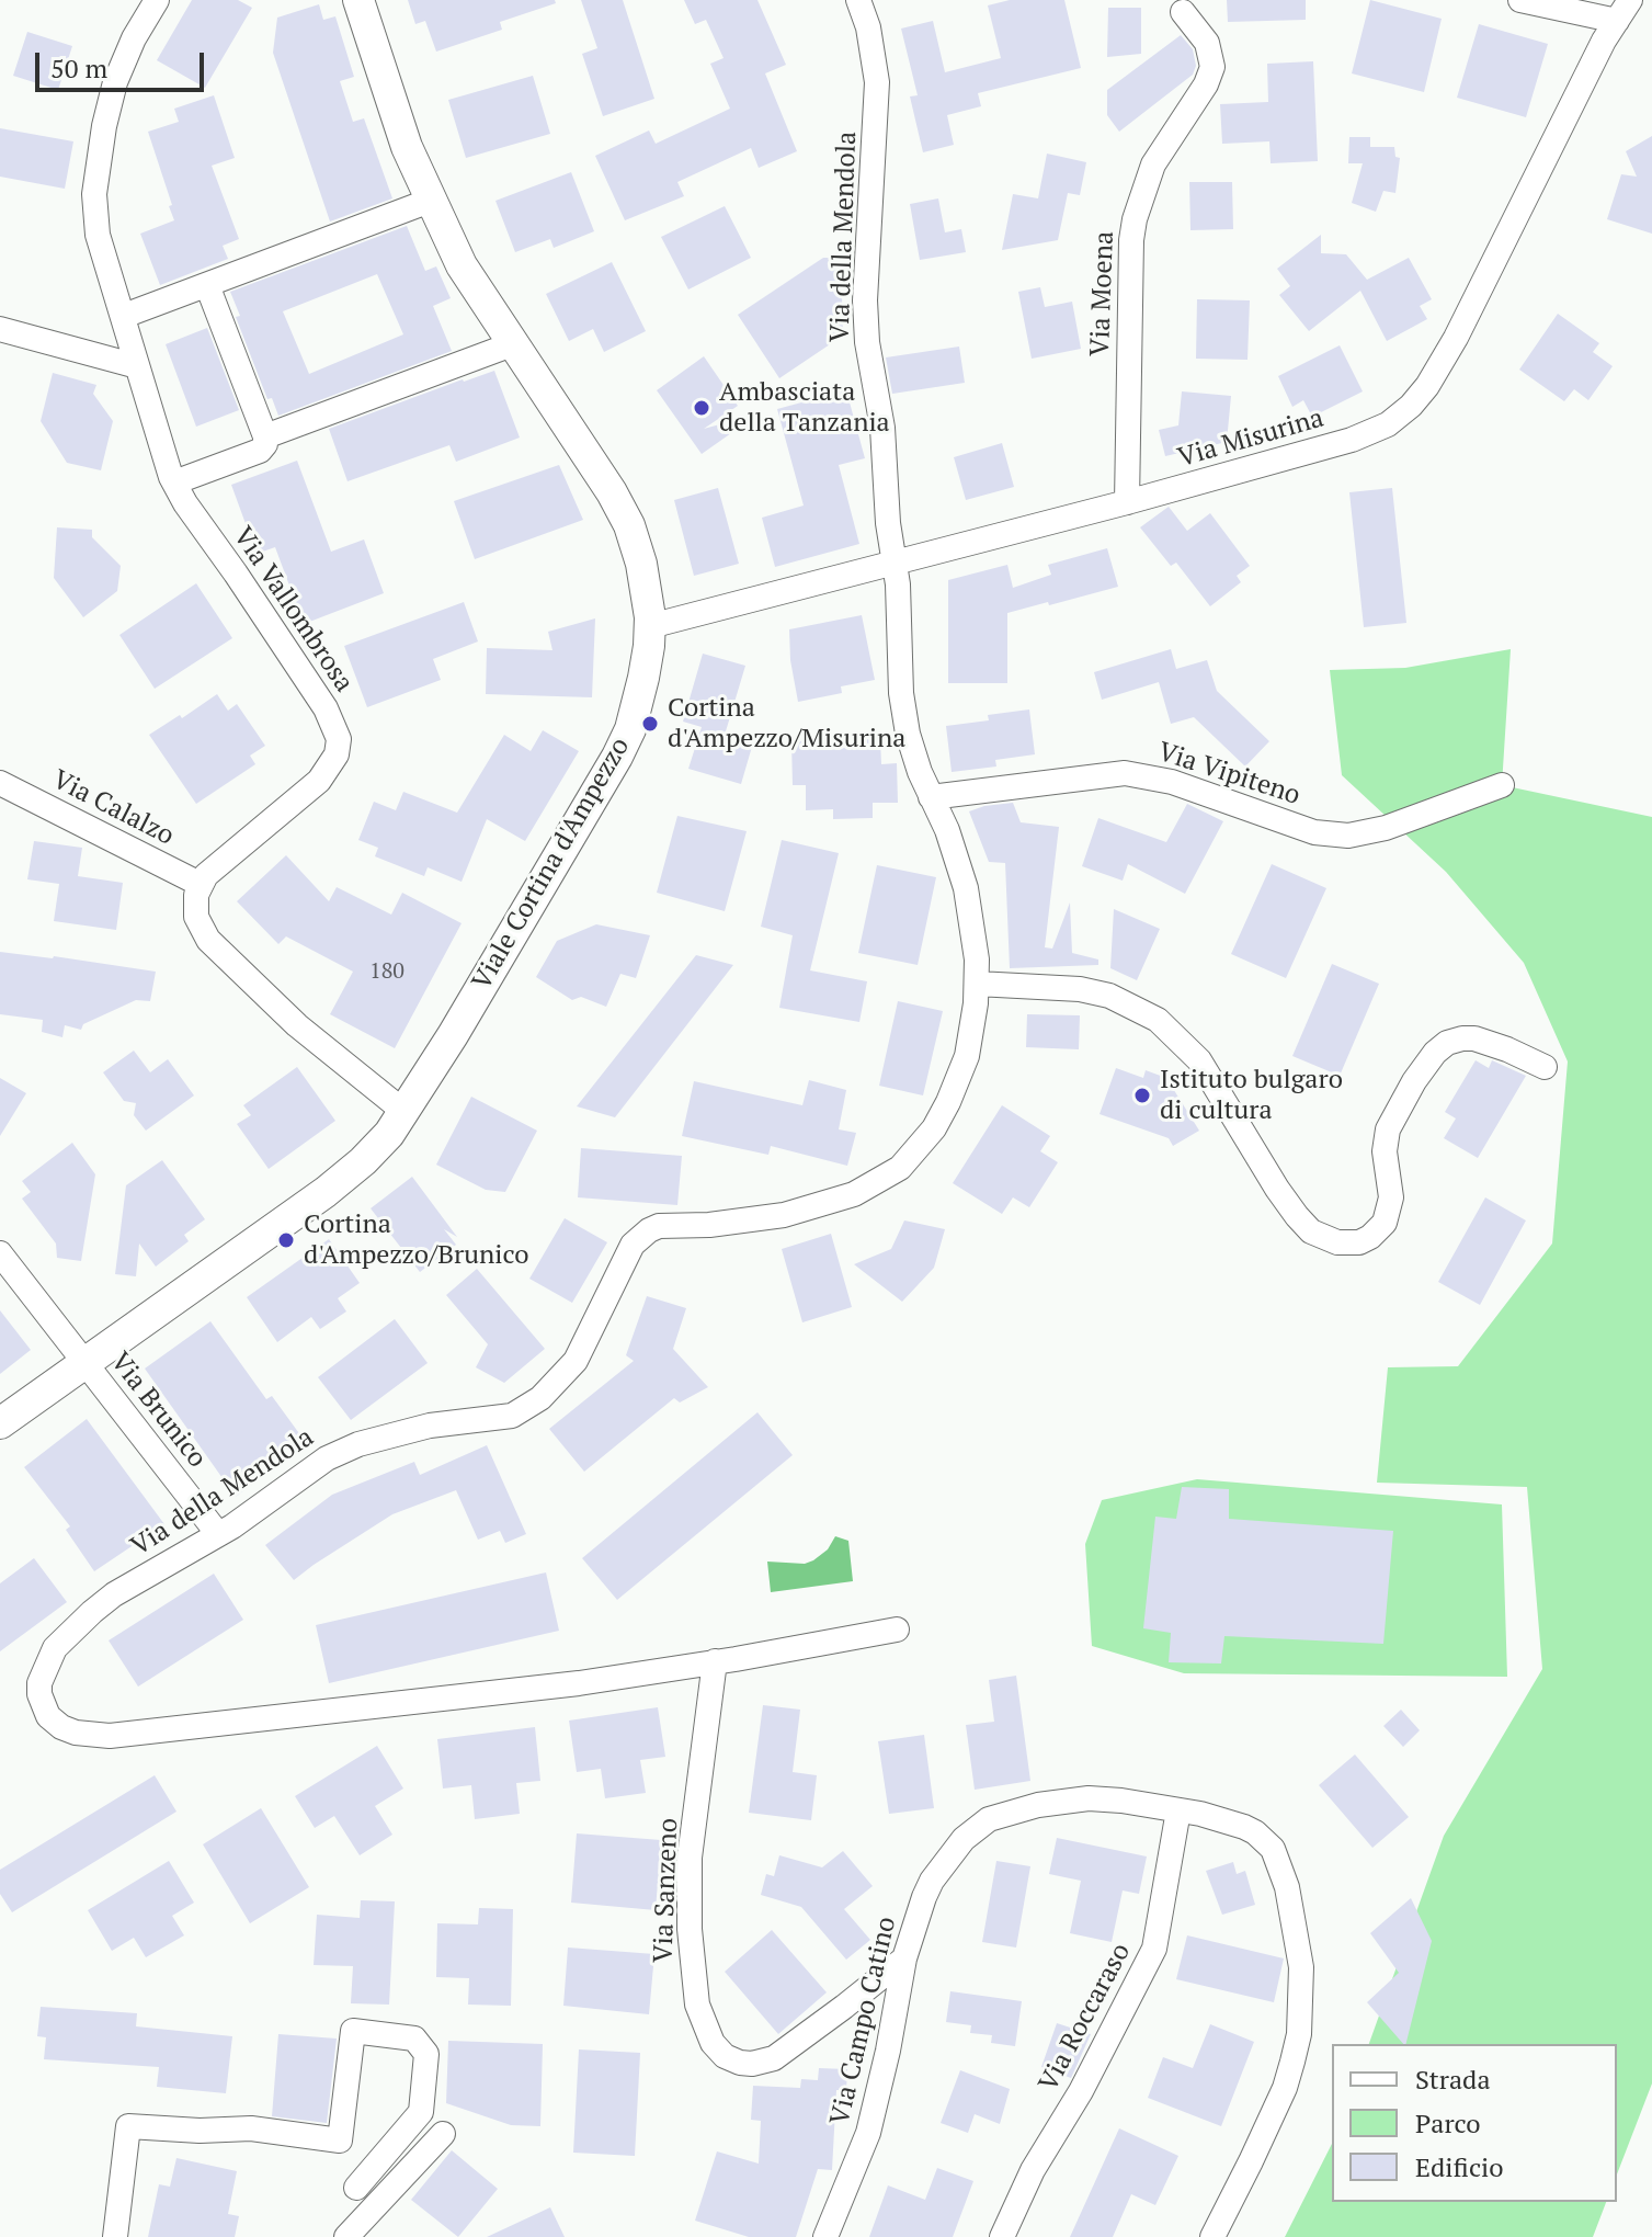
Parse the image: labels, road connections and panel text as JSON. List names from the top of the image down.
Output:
{
  "streets": {
    "street": [
      "Via della Mendola",
      "Via Moena",
      "Via Misurina",
      "Via Vallombrosa",
      "Via Vipiteno",
      "Via Calalzo",
      "Viale Cortina d'Ampezzo",
      "Via Brunico",
      "Via Sanzeno",
      "Via Roccaraso",
      "Via Campo Catino"
    ]
  },
  "crossings": [
    ["Via della Mendola", "Via Misurina"],
    ["Via della Mendola", "Via Vipiteno"],
    ["Via della Mendola", "Via Brunico"],
    ["Via della Mendola", "Via Sanzeno"],
    ["Via Moena", "Via Misurina"],
    ["Via Misurina", "Viale Cortina d'Ampezzo"],
    ["Via Vallombrosa", "Via Calalzo"],
    ["Viale Cortina d'Ampezzo", "Via Brunico"],
    ["Via Sanzeno", "Via Campo Catino"],
    ["Via Roccaraso", "Via Campo Catino"]
  ],
  "places": [
    "Ambasciata della Tanzania",
    "Cortina d'Ampezzo/Misurina",
    "Istituto bulgaro di cultura",
    "Cortina d'Ampezzo/Brunico"
  ],
  "house_numbers": ["180"],
  "legend": ["Strada", "Parco", "Edificio"],
  "scale_bar": "50 m"
}
